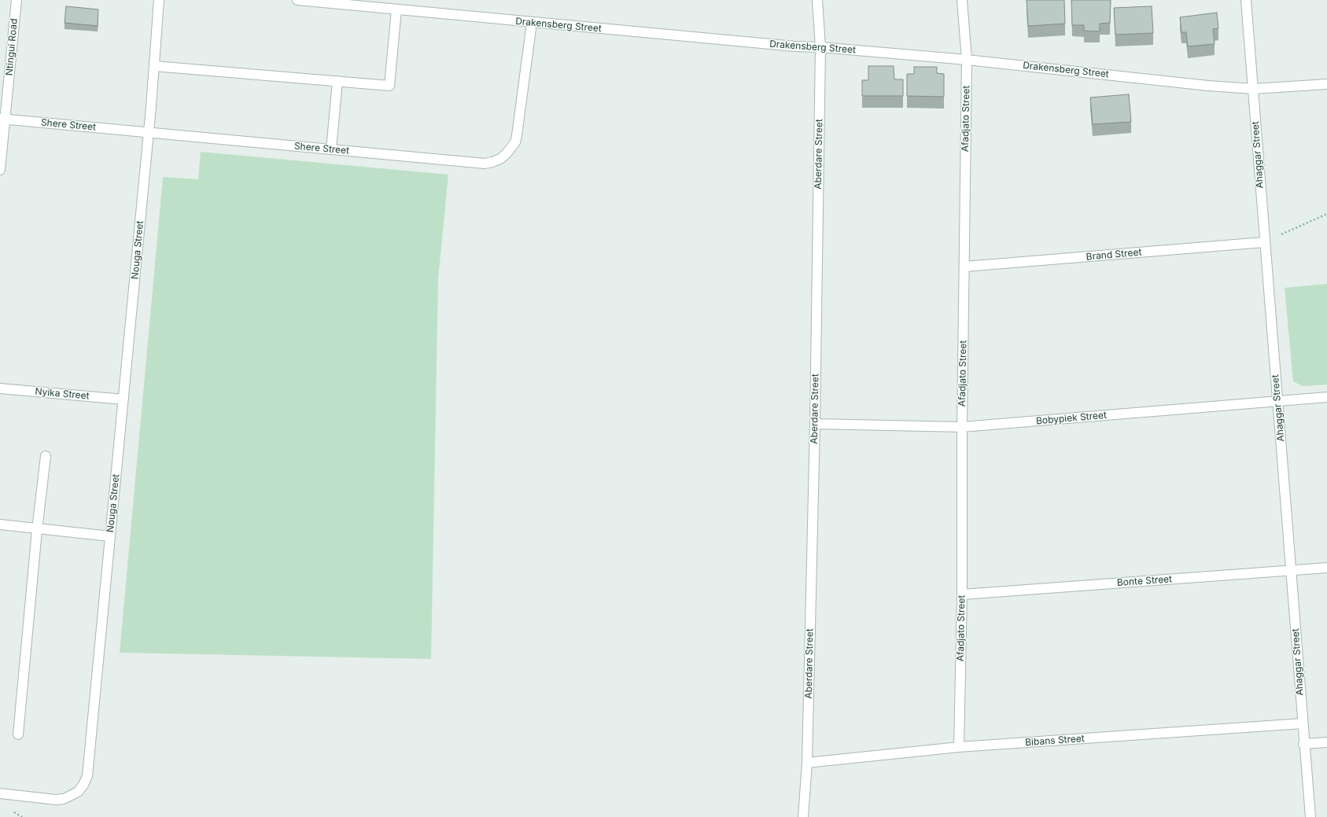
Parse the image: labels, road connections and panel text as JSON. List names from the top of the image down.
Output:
{
  "streets": {
    "street": [
      "Drakensberg Street",
      "Ntingui Road",
      "Afadjato Street",
      "Shere Street",
      "Aberdare Street",
      "Ahaggar Street",
      "Nouga Street",
      "Brand Street",
      "Nyika Street",
      "Bobypiek Street",
      "Bonte Street",
      "Bibans Street"
    ]
  },
  "crossings": [
    ["Drakensberg Street", "Afadjato Street"],
    ["Drakensberg Street", "Shere Street"],
    ["Drakensberg Street", "Aberdare Street"],
    ["Drakensberg Street", "Ahaggar Street"],
    ["Ntingui Road", "Shere Street"],
    ["Afadjato Street", "Brand Street"],
    ["Afadjato Street", "Bobypiek Street"],
    ["Afadjato Street", "Bonte Street"],
    ["Afadjato Street", "Bibans Street"],
    ["Shere Street", "Nouga Street"],
    ["Aberdare Street", "Bobypiek Street"],
    ["Aberdare Street", "Bibans Street"],
    ["Ahaggar Street", "Brand Street"],
    ["Ahaggar Street", "Bobypiek Street"],
    ["Ahaggar Street", "Bonte Street"],
    ["Ahaggar Street", "Bibans Street"],
    ["Nouga Street", "Nyika Street"]
  ]
}
